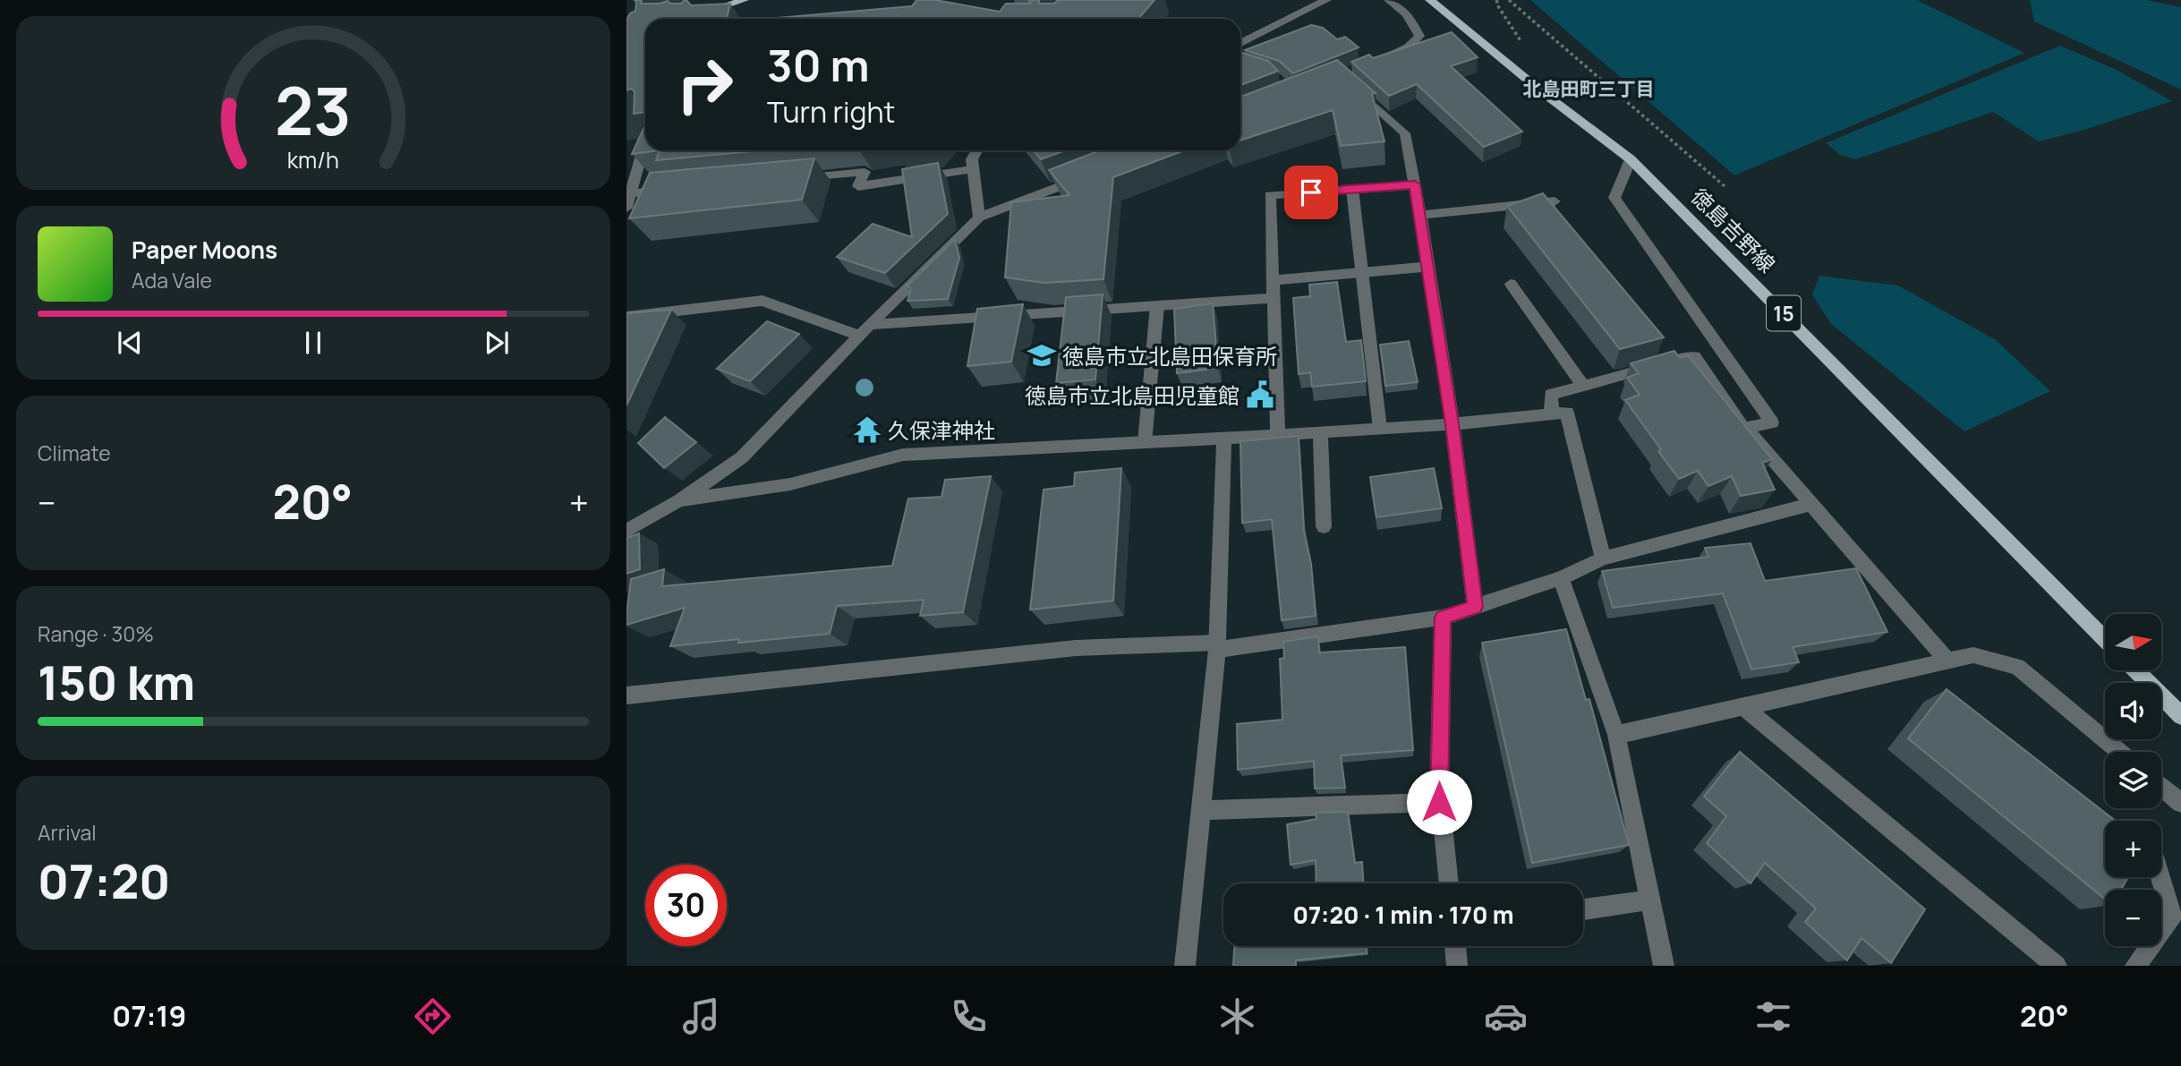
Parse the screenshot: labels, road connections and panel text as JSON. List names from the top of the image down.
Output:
{
  "streets": {
    "main road": ["徳島吉野線", "15"]
  },
  "districts": ["北島田町三丁目"],
  "places": {
    "school or university": ["徳島市立北島田保育所"],
    "public building": ["徳島市立北島田児童館"],
    "temple": ["久保津神社"]
  },
  "north": "right",
  "page": {
    "turn": ["30 m", "Turn right"],
    "song": ["Paper Moons", "Ada Vale"],
    "tile": [
      "Climate",
      ["Range · 30%", "150 km"],
      ["Arrival", "07:20"]
    ],
    "heat": ["−", "20°", "+"],
    "map_buttons": ["+", "−"],
    "limit": "30",
    "trip": "07:20 · 1 min · 170 m",
    "tabs": ["07:19", "20°"],
    "gauge": ["23", "km/h"]
  }
}
